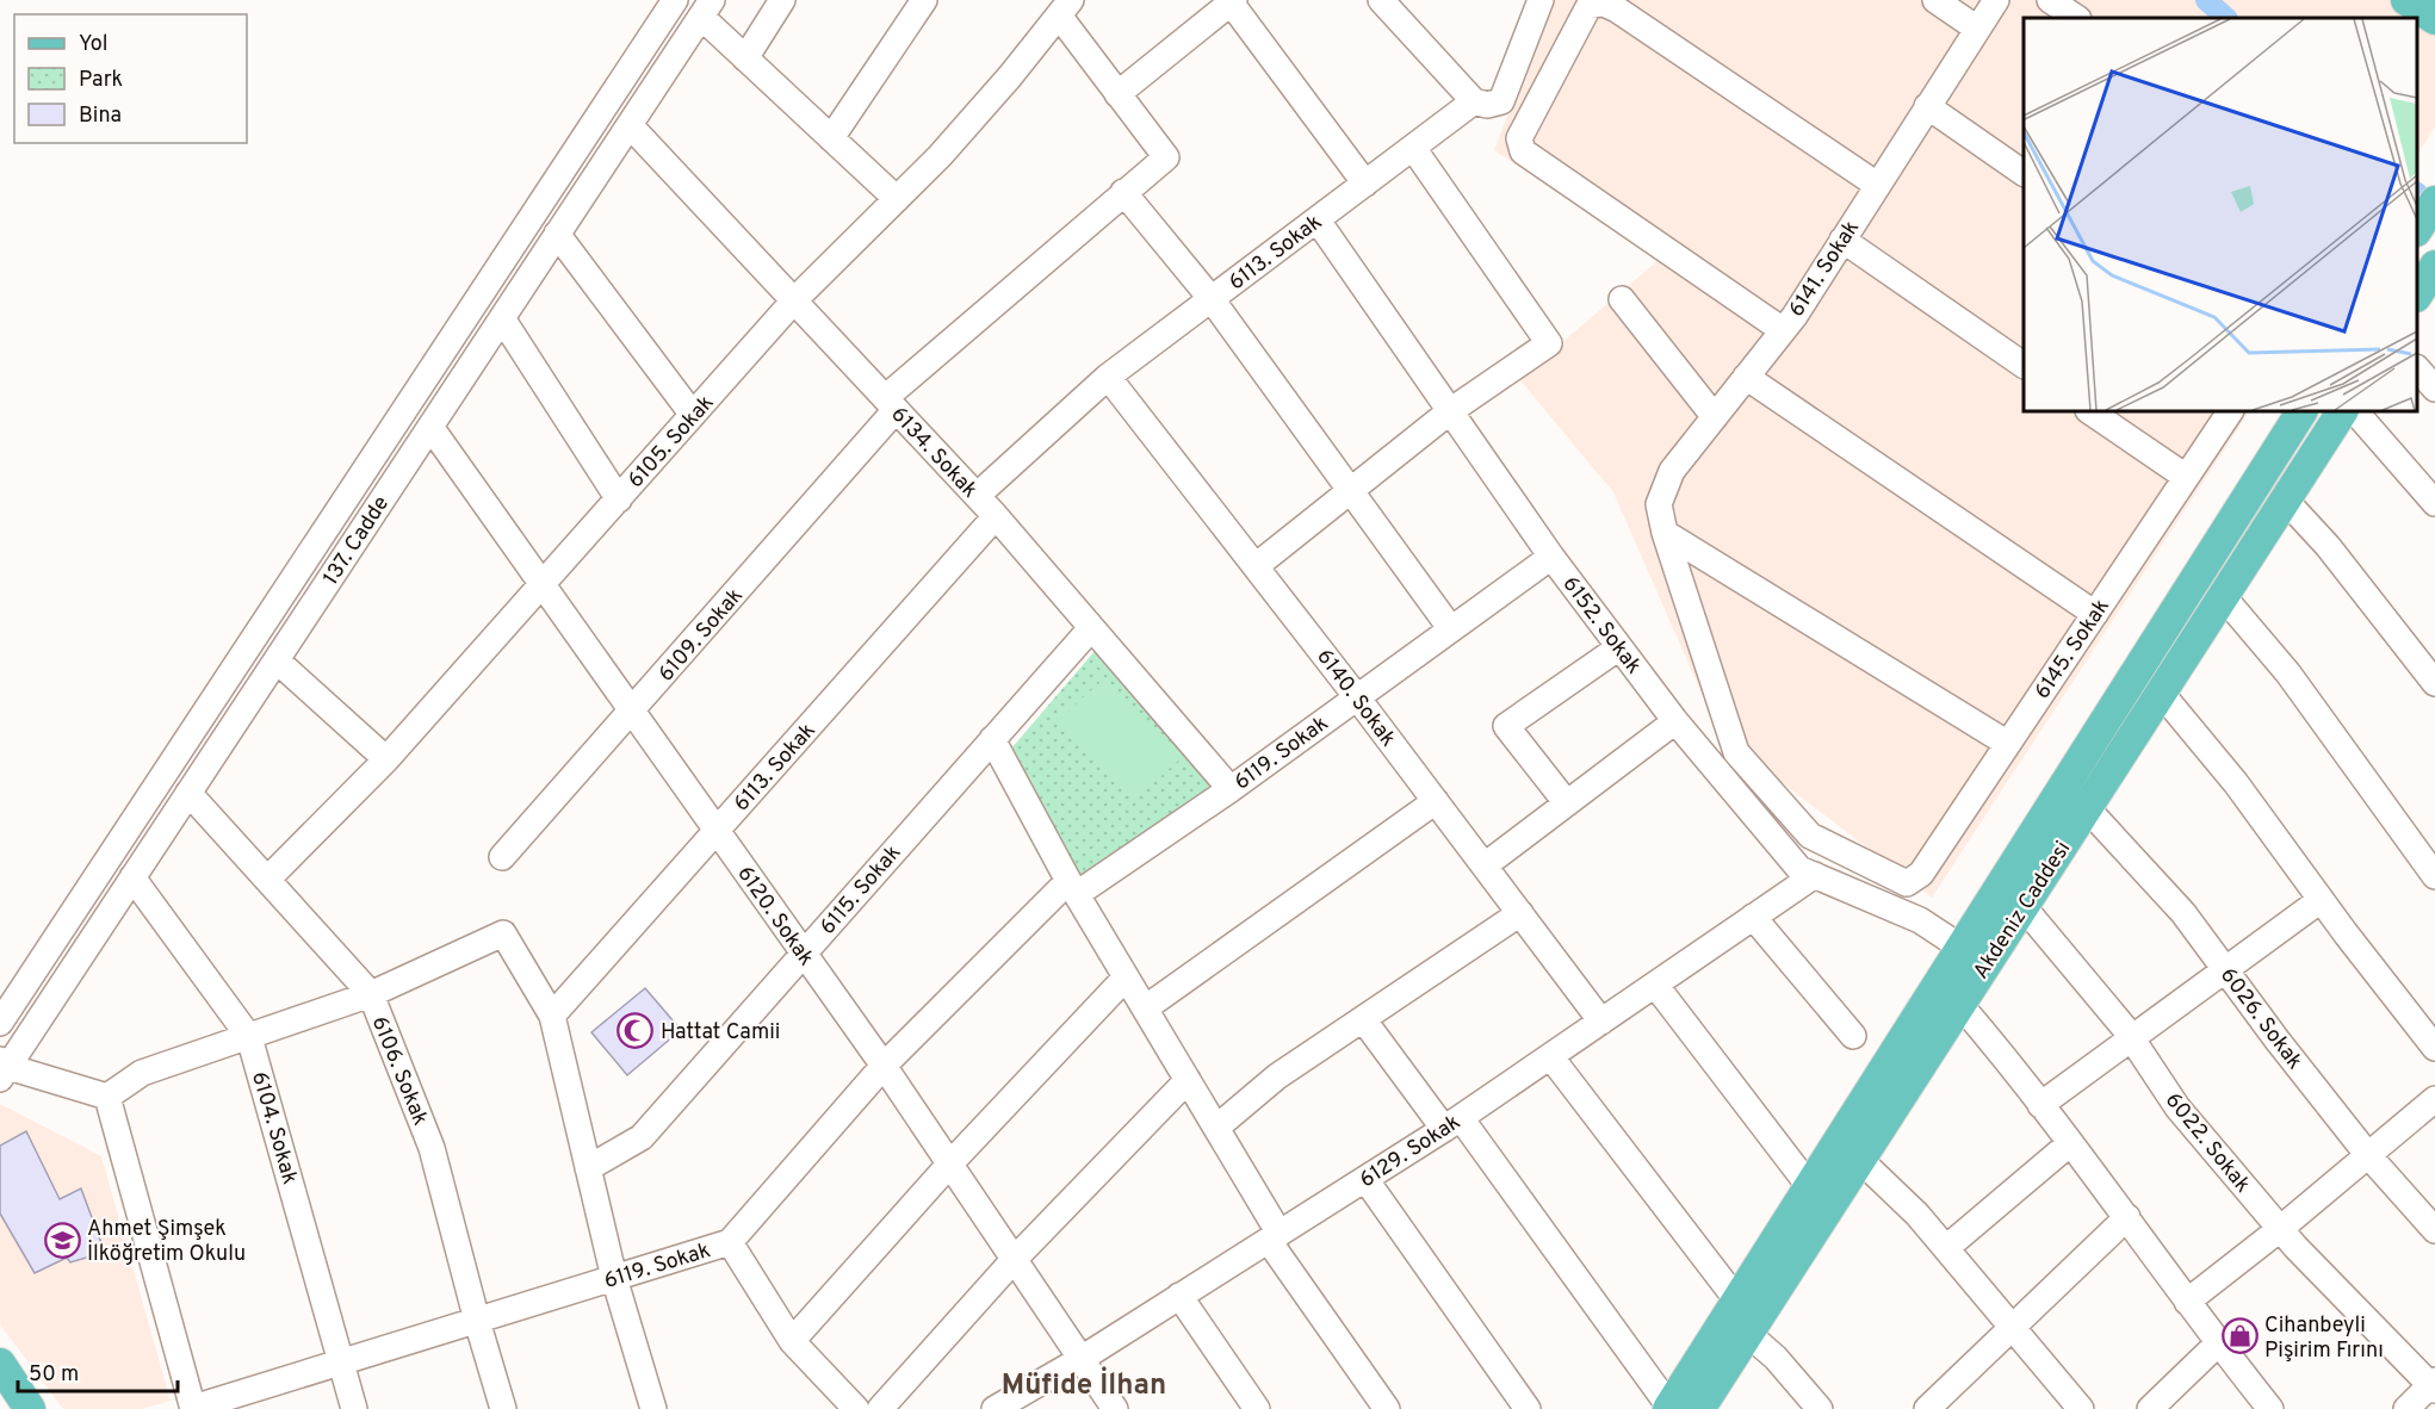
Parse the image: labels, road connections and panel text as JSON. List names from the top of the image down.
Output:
{
  "streets": {
    "main road": ["Akdeniz Caddesi"],
    "street": [
      "6113. Sokak",
      "6141. Sokak",
      "6105. Sokak",
      "6134. Sokak",
      "137. Cadde",
      "6152. Sokak",
      "6109. Sokak",
      "6145. Sokak",
      "6140. Sokak",
      "6119. Sokak",
      "6115. Sokak",
      "6120. Sokak",
      "6026. Sokak",
      "6106. Sokak",
      "6104. Sokak",
      "6022. Sokak",
      "6129. Sokak"
    ]
  },
  "crossings": [
    ["6113. Sokak", "6134. Sokak"],
    ["6113. Sokak", "6152. Sokak"],
    ["6113. Sokak", "6140. Sokak"],
    ["6113. Sokak", "6120. Sokak"],
    ["6141. Sokak", "6145. Sokak"],
    ["6105. Sokak", "6134. Sokak"],
    ["6105. Sokak", "6120. Sokak"],
    ["6105. Sokak", "6106. Sokak"],
    ["6134. Sokak", "137. Cadde"],
    ["6134. Sokak", "6109. Sokak"],
    ["6134. Sokak", "6119. Sokak"],
    ["6134. Sokak", "6115. Sokak"],
    ["137. Cadde", "6120. Sokak"],
    ["137. Cadde", "6106. Sokak"],
    ["137. Cadde", "6104. Sokak"],
    ["6152. Sokak", "6119. Sokak"],
    ["6152. Sokak", "Akdeniz Caddesi"],
    ["6152. Sokak", "6129. Sokak"],
    ["6109. Sokak", "6120. Sokak"],
    ["6140. Sokak", "6119. Sokak"],
    ["6140. Sokak", "6129. Sokak"],
    ["6119. Sokak", "6120. Sokak"],
    ["6119. Sokak", "6106. Sokak"],
    ["6119. Sokak", "6104. Sokak"],
    ["6115. Sokak", "6120. Sokak"],
    ["Akdeniz Caddesi", "6026. Sokak"],
    ["Akdeniz Caddesi", "6022. Sokak"],
    ["6120. Sokak", "6129. Sokak"]
  ],
  "districts": ["Müfide İlhan"],
  "places": {
    "mosque": ["Hattat Camii"],
    "school or university": ["Ahmet Şimşek İlköğretim Okulu"],
    "shop": ["Cihanbeyli Pişirim Fırını"]
  },
  "legend": ["Yol", "Park", "Bina"],
  "scale_bar": "50 m"
}
